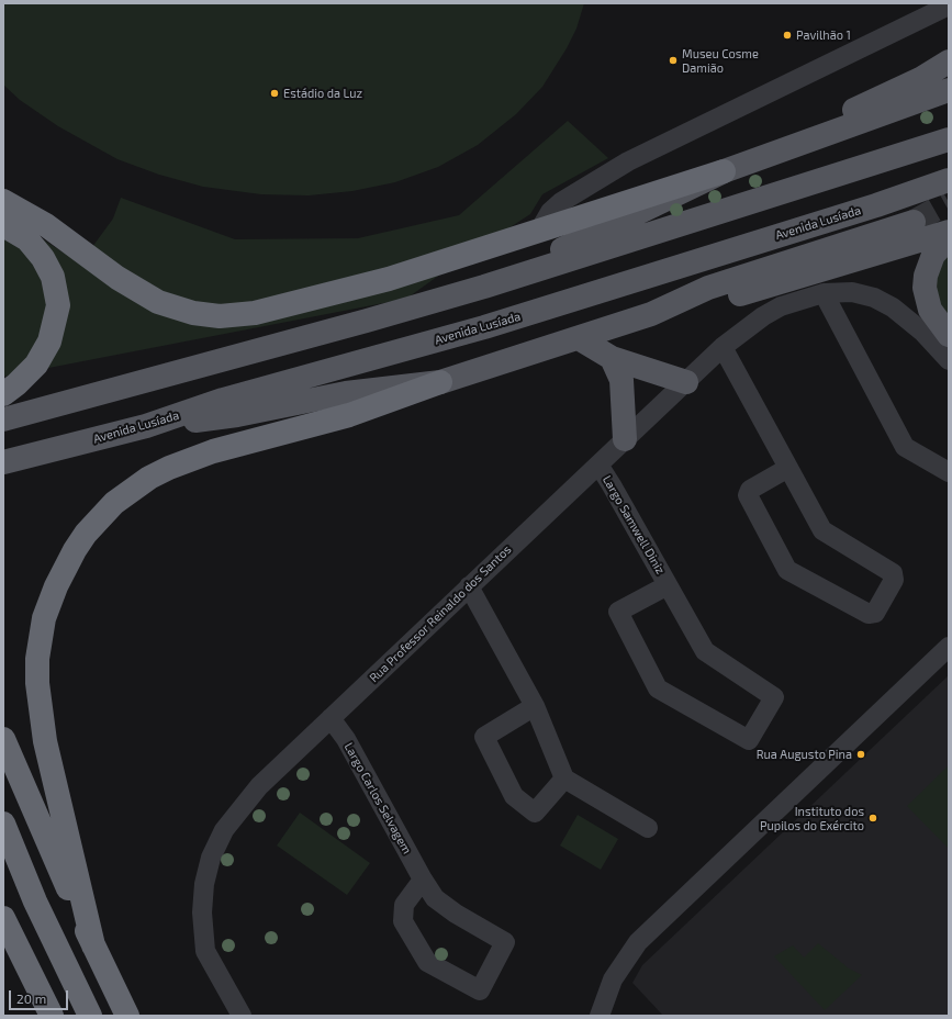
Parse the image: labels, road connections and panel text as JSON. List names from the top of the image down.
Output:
{
  "streets": {
    "main road": ["Avenida Lusíada"],
    "street": ["Largo Samwell Diniz", "Rua Professor Reinaldo dos Santos", "Largo Carlos Selvagem"]
  },
  "crossings": [
    ["Largo Samwell Diniz", "Rua Professor Reinaldo dos Santos"],
    ["Rua Professor Reinaldo dos Santos", "Largo Carlos Selvagem"]
  ],
  "places": [
    "Pavilhão 1",
    "Museu Cosme Damião",
    "Estádio da Luz",
    "Rua Augusto Pina",
    "Instituto dos Pupilos do Exército"
  ],
  "scale_bar": "20 m"
}
